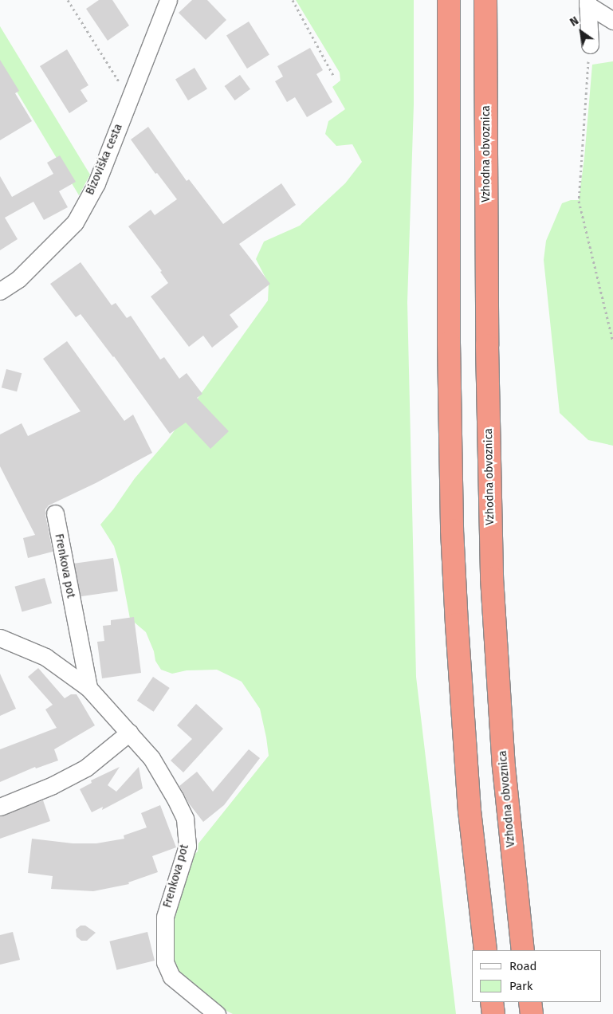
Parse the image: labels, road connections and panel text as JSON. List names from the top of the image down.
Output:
{
  "streets": {
    "highway": ["Vzhodna obvoznica"],
    "street": ["Bizoviška cesta", "Frenkova pot"]
  },
  "legend": ["Road", "Park"],
  "north": "top left"
}
